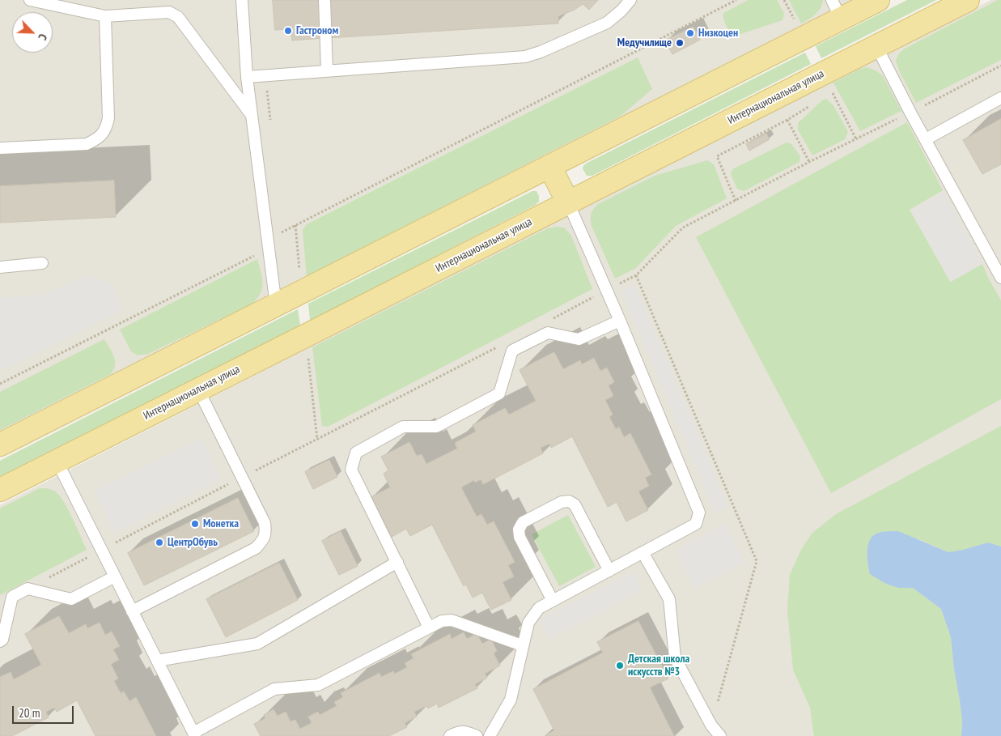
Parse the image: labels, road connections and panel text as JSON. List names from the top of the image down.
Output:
{
  "streets": {
    "main road": ["Интернациональная улица"]
  },
  "places": [
    "Гастроном",
    "Низкоцен",
    "Медучилище",
    "Монетка",
    "ЦентрОбувь",
    "Детская школа искусств №3"
  ],
  "scale_bar": "20 m",
  "north": "bottom right"
}
